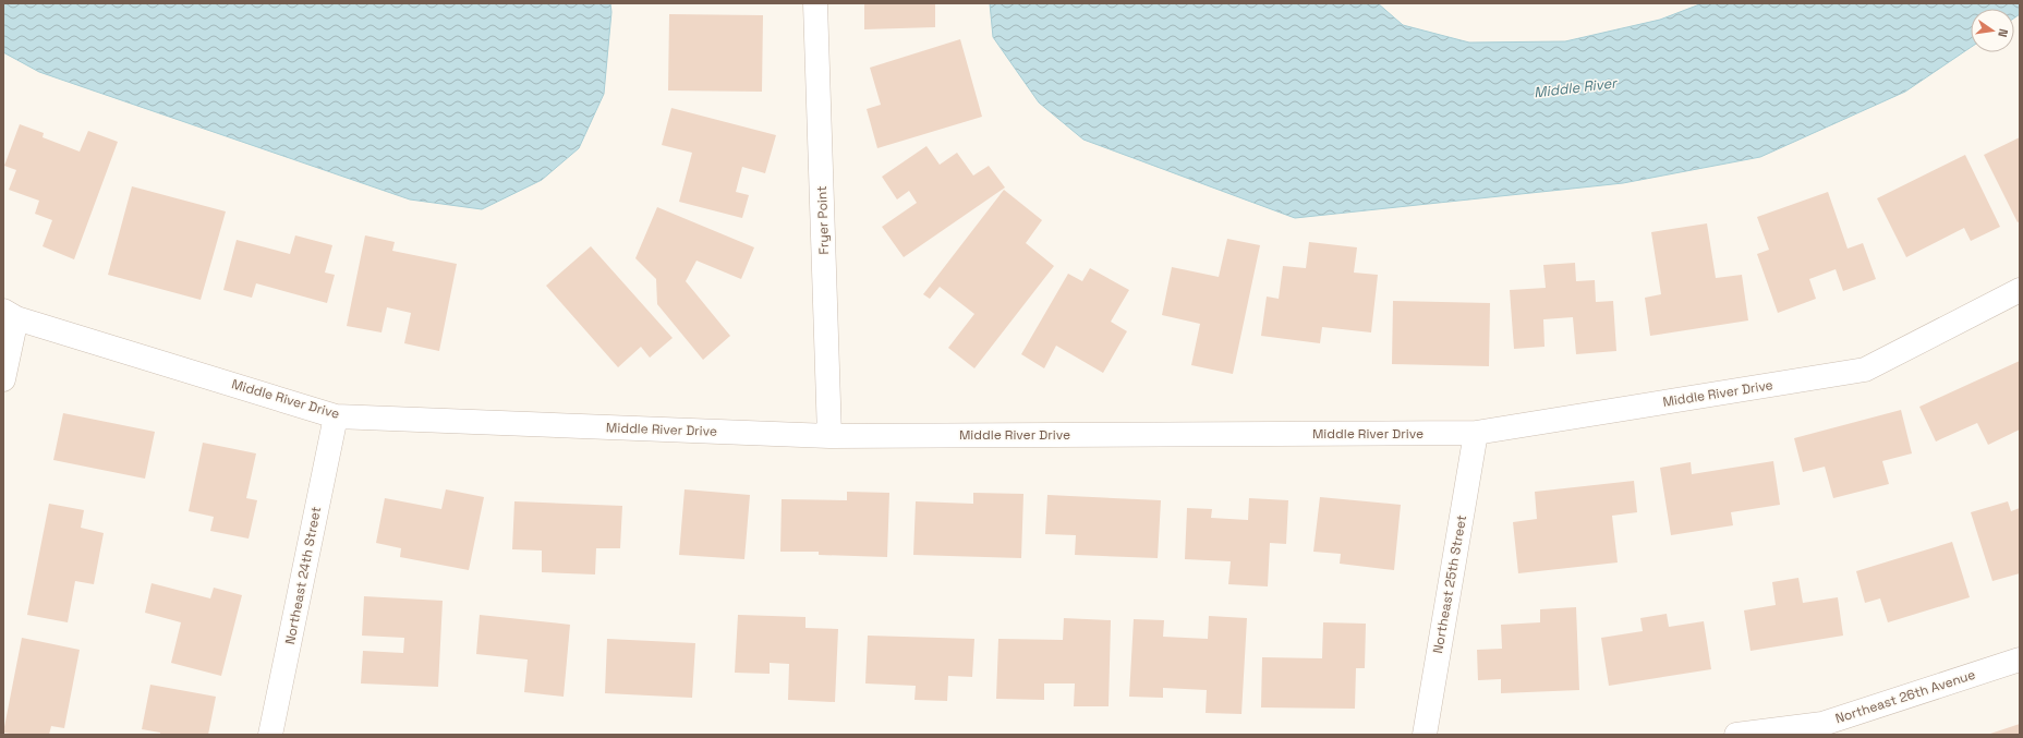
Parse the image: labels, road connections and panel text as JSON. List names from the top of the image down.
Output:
{
  "streets": {
    "street": [
      "Fryer Point",
      "Middle River Drive",
      "Northeast 24th Street",
      "Northeast 25th Street",
      "Northeast 26th Avenue"
    ]
  },
  "crossings": [
    ["Fryer Point", "Middle River Drive"],
    ["Middle River Drive", "Northeast 24th Street"],
    ["Middle River Drive", "Northeast 25th Street"]
  ],
  "water": ["Middle River"],
  "north": "right"
}
